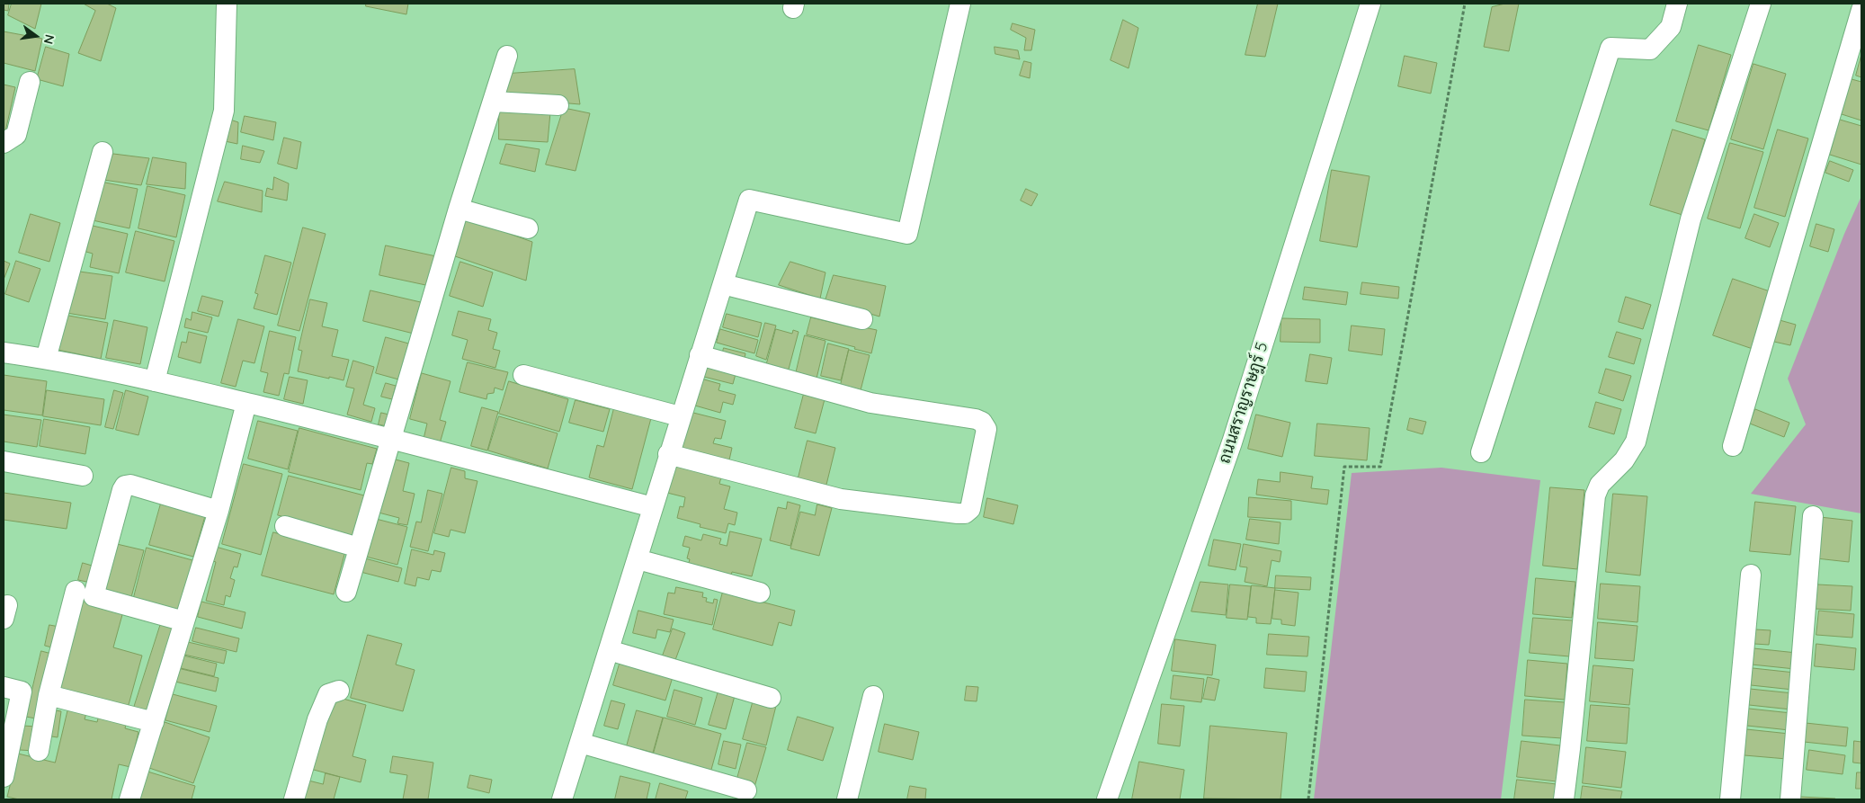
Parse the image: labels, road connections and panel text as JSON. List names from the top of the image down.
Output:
{
  "streets": {
    "street": ["ถนนสราญราษฎร์ 5"]
  },
  "north": "right"
}
